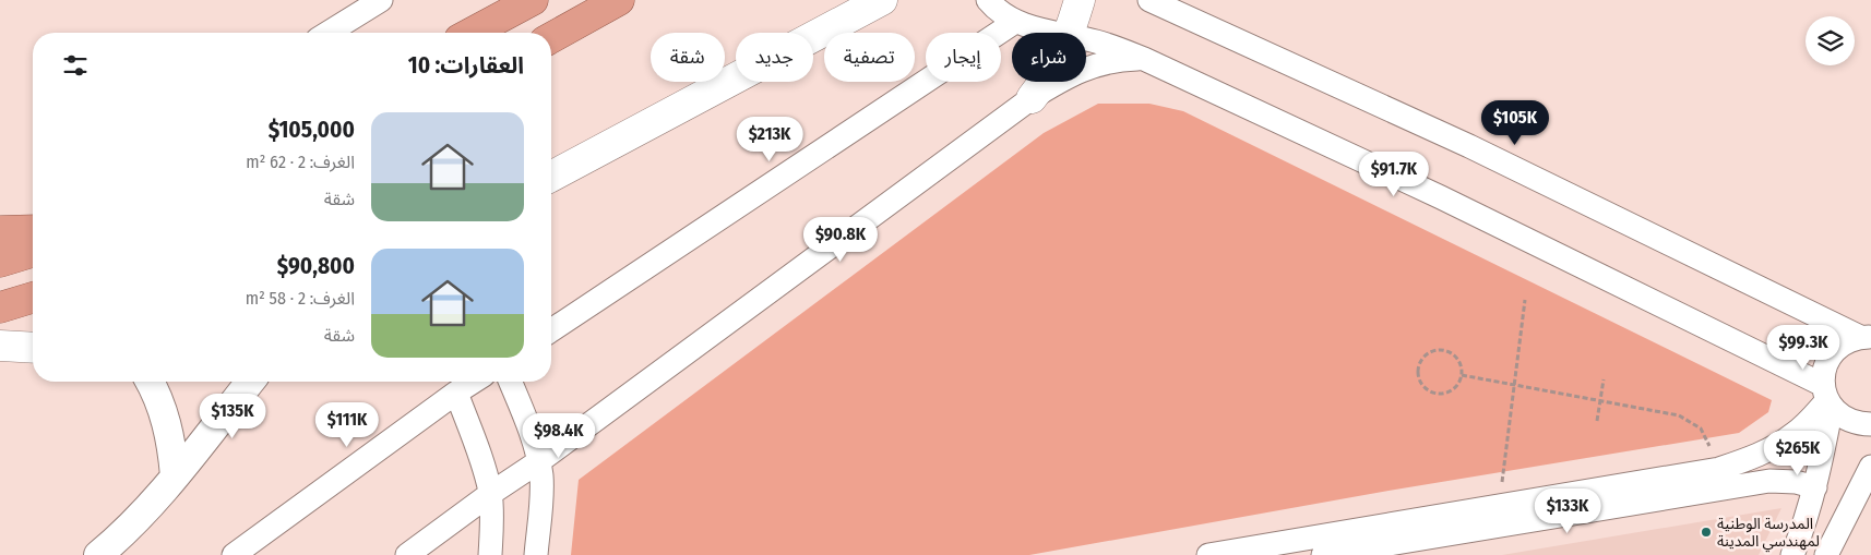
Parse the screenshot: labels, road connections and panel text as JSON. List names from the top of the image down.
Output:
{
  "places": ["المدرسة الوطنية لمهندسي المدينة"],
  "page": {
    "chip": [
      "شراء",
      "إيجار",
      "تصفية",
      "جديد",
      "شقة"
    ],
    "heading": "العقارات: 10",
    "list": [
      {
        "name": "$105,000",
        "note": "الغرف: 2 · 62 m² · شقة"
      },
      {
        "name": "$90,800",
        "note": "الغرف: 2 · 58 m² · شقة"
      }
    ],
    "price": [
      "$105K",
      "$213K",
      "$91.7K",
      "$90.8K",
      "$99.3K",
      "$135K",
      "$111K",
      "$98.4K",
      "$265K",
      "$133K"
    ]
  }
}
